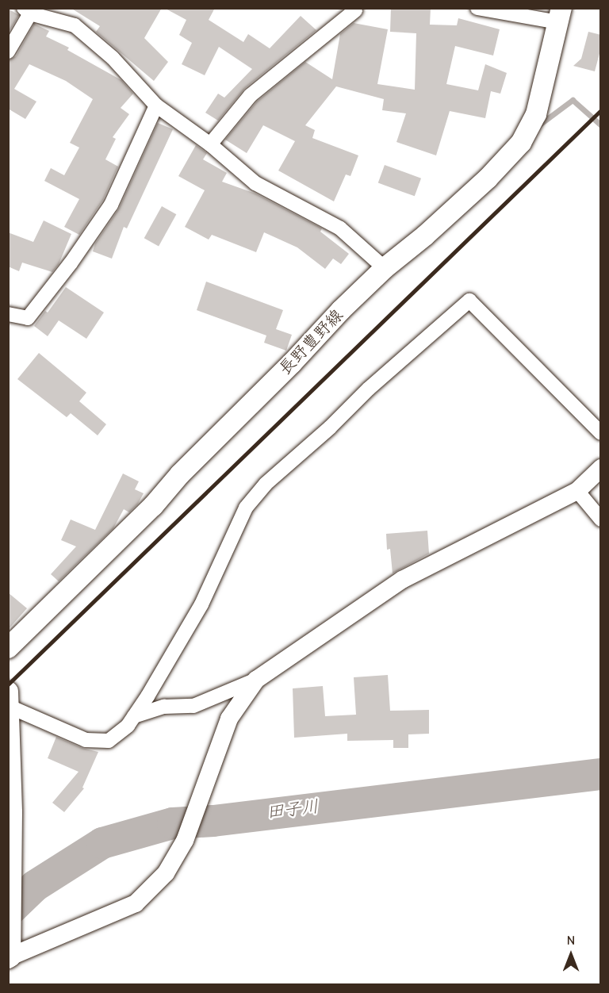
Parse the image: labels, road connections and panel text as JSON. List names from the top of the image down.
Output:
{
  "streets": {
    "main road": ["長野豊野線"]
  },
  "water": ["田子川"],
  "north": "top"
}
